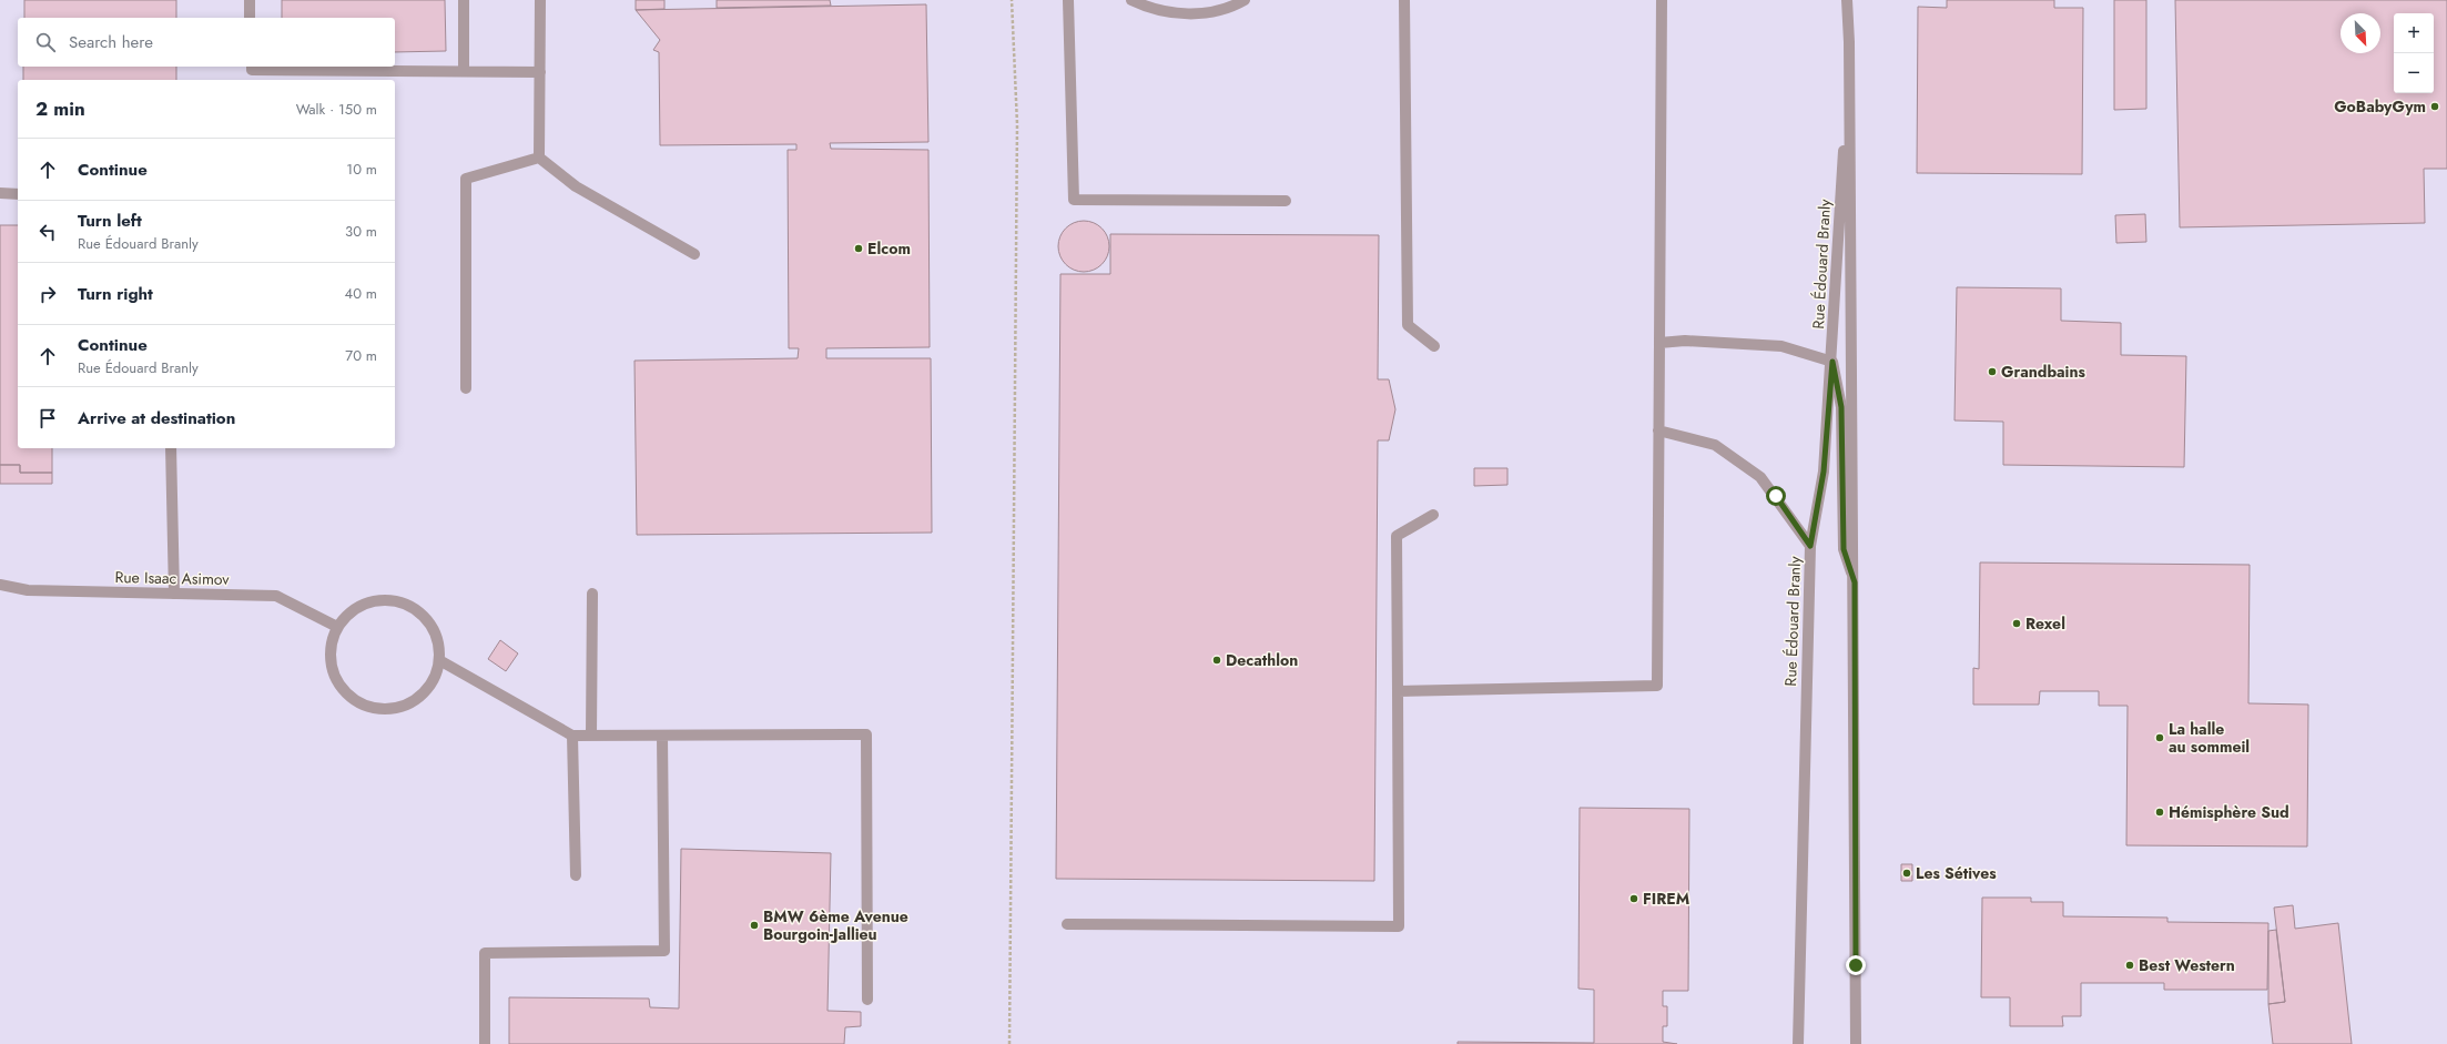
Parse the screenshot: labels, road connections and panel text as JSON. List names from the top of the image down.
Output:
{
  "streets": {
    "street": ["Rue Édouard Branly", "Rue Isaac Asimov"]
  },
  "places": [
    "GoBabyGym",
    "Elcom",
    "Grandbains",
    "Rexel",
    "Decathlon",
    "La halle au sommeil",
    "Hémisphère Sud",
    "Les Sétives",
    "FIREM",
    "BMW 6ème Avenue Bourgoin-Jallieu",
    "Best Western"
  ],
  "north": "bottom right",
  "page": {
    "map_buttons": ["+", "−"],
    "search": "Search here",
    "heading": ["2 min", "Walk · 150 m"],
    "list": [
      ["Continue", "10 m"],
      ["Turn left", "Rue Édouard Branly", "30 m"],
      ["Turn right", "40 m"],
      ["Continue", "Rue Édouard Branly", "70 m"],
      "Arrive at destination"
    ]
  }
}
